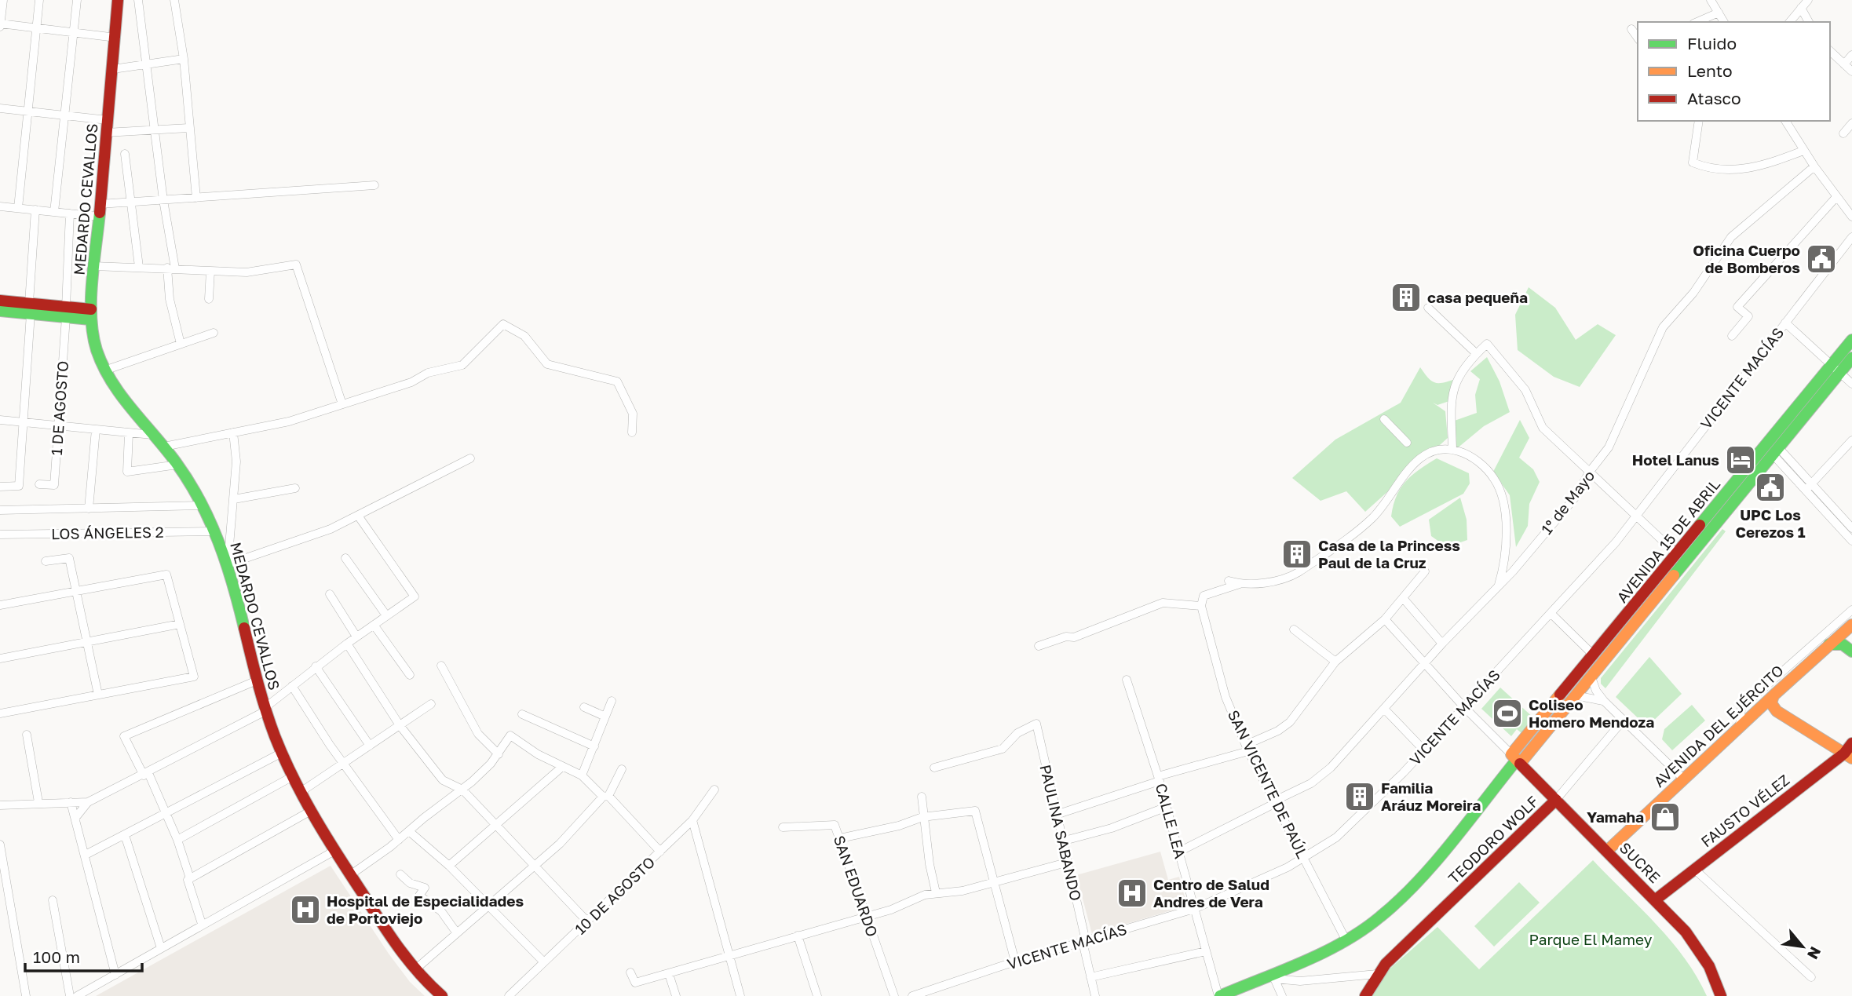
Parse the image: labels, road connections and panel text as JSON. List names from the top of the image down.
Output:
{
  "streets": {
    "main road": [
      "MEDARDO CEVALLOS",
      "AVENIDA 15 DE ABRIL",
      "AVENIDA DEL EJÉRCITO",
      "FAUSTO VÉLEZ",
      "TEODORO WOLF",
      "SUCRE"
    ],
    "street": [
      "VICENTE MACÍAS",
      "1 DE AGOSTO",
      "1º de Mayo",
      "LOS ÁNGELES 2",
      "SAN VICENTE DE PAÚL",
      "CALLE LEA",
      "PAULINA SABANDO",
      "SAN EDUARDO",
      "10 DE AGOSTO"
    ]
  },
  "crossings": [
    ["MEDARDO CEVALLOS", "LOS ÁNGELES 2"],
    ["VICENTE MACÍAS", "SAN VICENTE DE PAÚL"],
    ["VICENTE MACÍAS", "CALLE LEA"],
    ["VICENTE MACÍAS", "PAULINA SABANDO"],
    ["1º de Mayo", "SAN VICENTE DE PAÚL"],
    ["1º de Mayo", "CALLE LEA"],
    ["AVENIDA 15 DE ABRIL", "SAN VICENTE DE PAÚL"],
    ["AVENIDA 15 DE ABRIL", "CALLE LEA"],
    ["AVENIDA 15 DE ABRIL", "SUCRE"],
    ["AVENIDA DEL EJÉRCITO", "SUCRE"],
    ["FAUSTO VÉLEZ", "SUCRE"],
    ["TEODORO WOLF", "SUCRE"]
  ],
  "parks": ["Parque El Mamey"],
  "places": {
    "public building": ["Oficina Cuerpo de Bomberos", "UPC Los Cerezos 1"],
    "building": ["casa pequeña", "Casa de la Princess Paul de la Cruz", "Familia Aráuz Moreira"],
    "hotel": ["Hotel Lanus"],
    "sports": ["Coliseo Homero Mendoza"],
    "shop": ["Yamaha"],
    "hospital": ["Centro de Salud Andres de Vera", "Hospital de Especialidades de Portoviejo"]
  },
  "legend": ["Fluido", "Lento", "Atasco"],
  "scale_bar": "100 m",
  "north": "bottom right"
}
